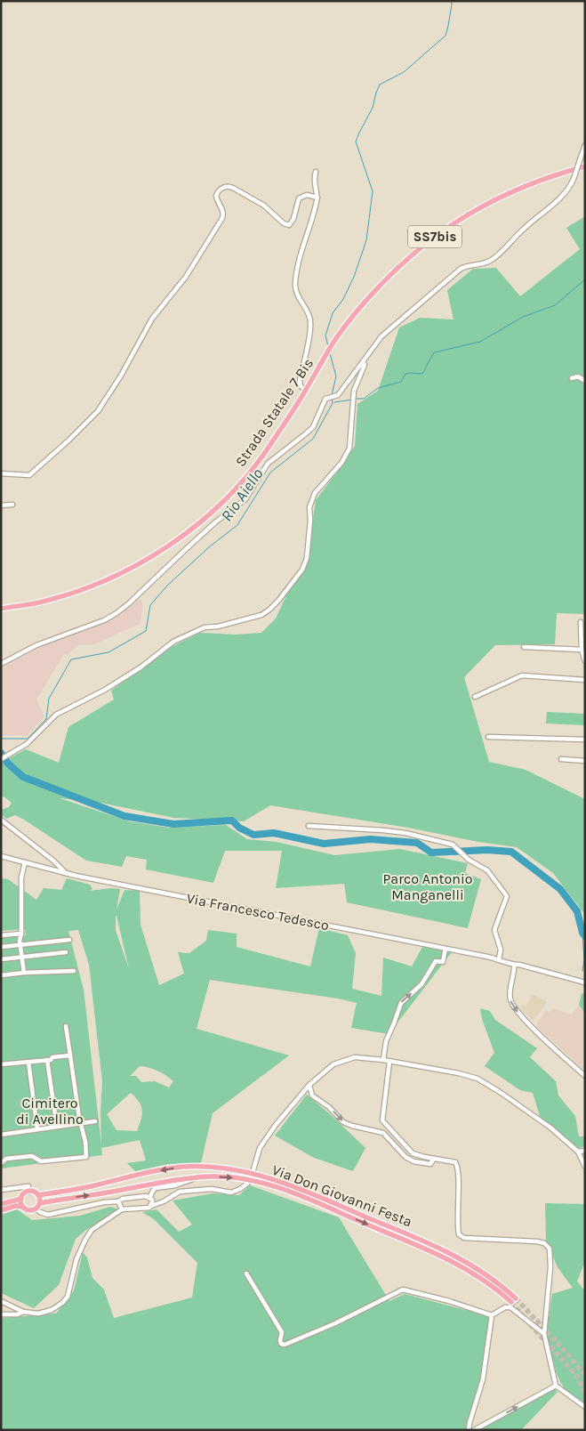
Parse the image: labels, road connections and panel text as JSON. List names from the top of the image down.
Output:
{
  "streets": {
    "main road": ["SS7bis", "Strada Statale 7 Bis", "Via Don Giovanni Festa"],
    "street": ["Via Francesco Tedesco"]
  },
  "water": ["Rio Aiello"],
  "parks": ["Parco Antonio Manganelli", "Cimitero di Avellino"]
}
